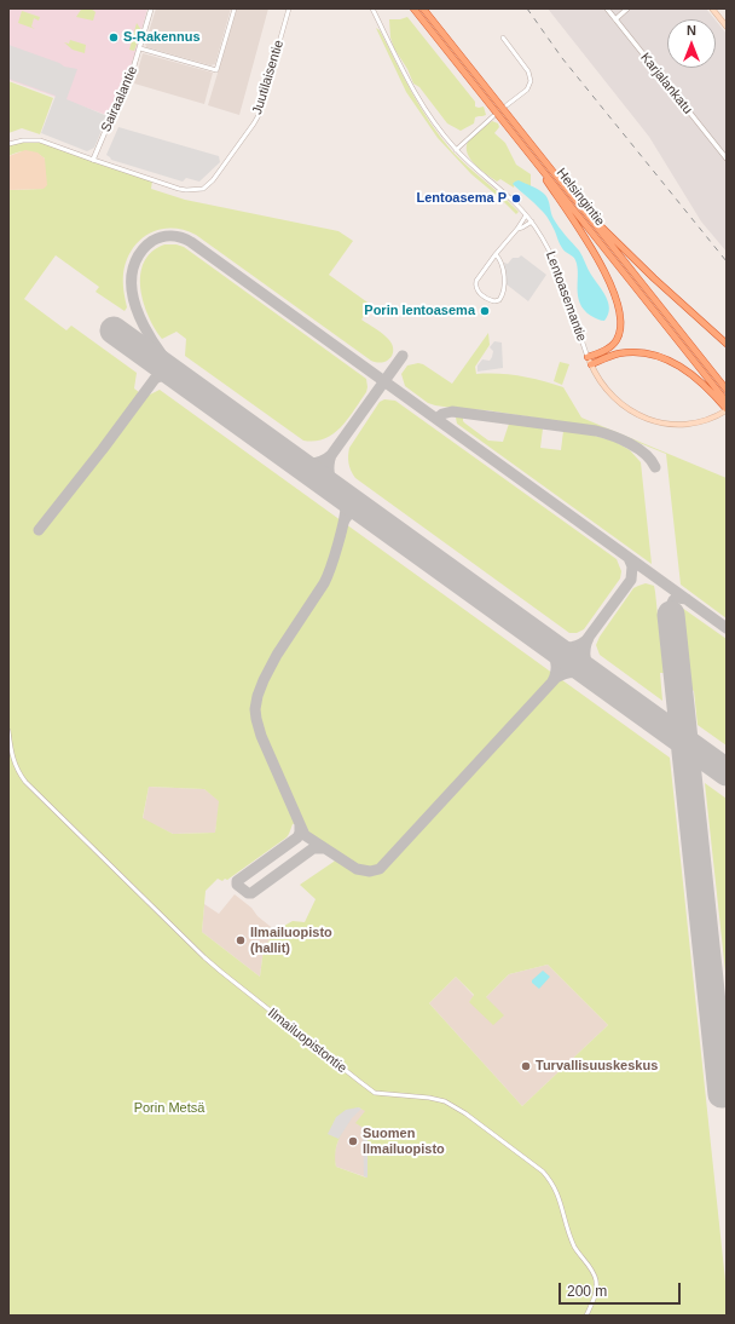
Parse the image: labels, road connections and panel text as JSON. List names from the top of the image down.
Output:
{
  "streets": {
    "highway": ["Helsingintie"],
    "main road": ["Lentoasemantie"],
    "street": [
      "Juutilaisentie",
      "Karjalankatu",
      "Sairaalantie",
      "Ilmailuopistontie"
    ]
  },
  "crossings": [
    ["Juutilaisentie", "Sairaalantie"]
  ],
  "parks": ["Porin Metsä"],
  "places": [
    "S-Rakennus",
    "Lentoasema P",
    "Porin lentoasema",
    "Ilmailuopisto (hallit)",
    "Turvallisuuskeskus",
    "Suomen Ilmailuopisto"
  ],
  "scale_bar": "200 m",
  "north": "top"
}
